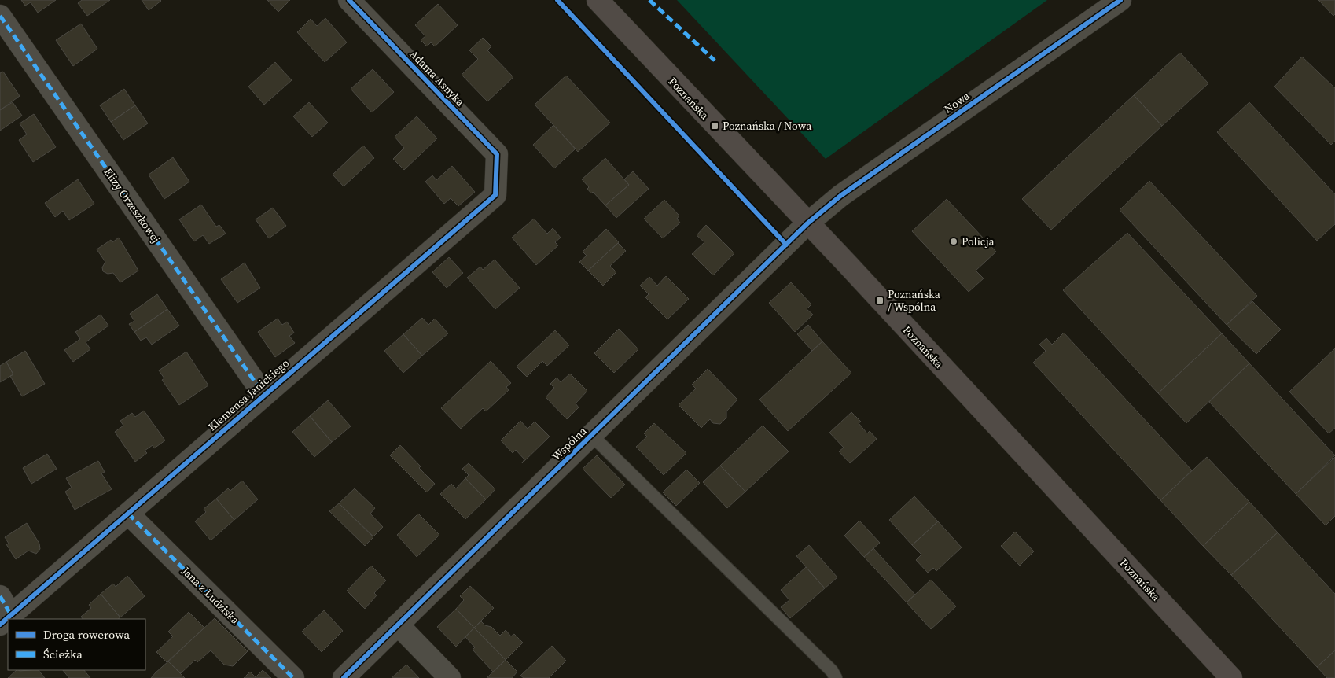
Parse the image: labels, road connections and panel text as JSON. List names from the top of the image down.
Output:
{
  "streets": {
    "main road": ["Poznańska"],
    "street": [
      "Adama Asnyka",
      "Nowa",
      "Elizy Orzeszkowej",
      "Klemensa Janickiego",
      "Wspólna",
      "Jana z Ludziska"
    ]
  },
  "crossings": [
    ["Adama Asnyka", "Klemensa Janickiego"],
    ["Poznańska", "Nowa"],
    ["Poznańska", "Wspólna"],
    ["Nowa", "Wspólna"],
    ["Elizy Orzeszkowej", "Klemensa Janickiego"],
    ["Klemensa Janickiego", "Jana z Ludziska"]
  ],
  "places": {
    "transit": ["Poznańska / Nowa", "Poznańska / Wspólna"],
    "other": ["Policja"]
  },
  "legend": ["Droga rowerowa", "Ścieżka"]
}
